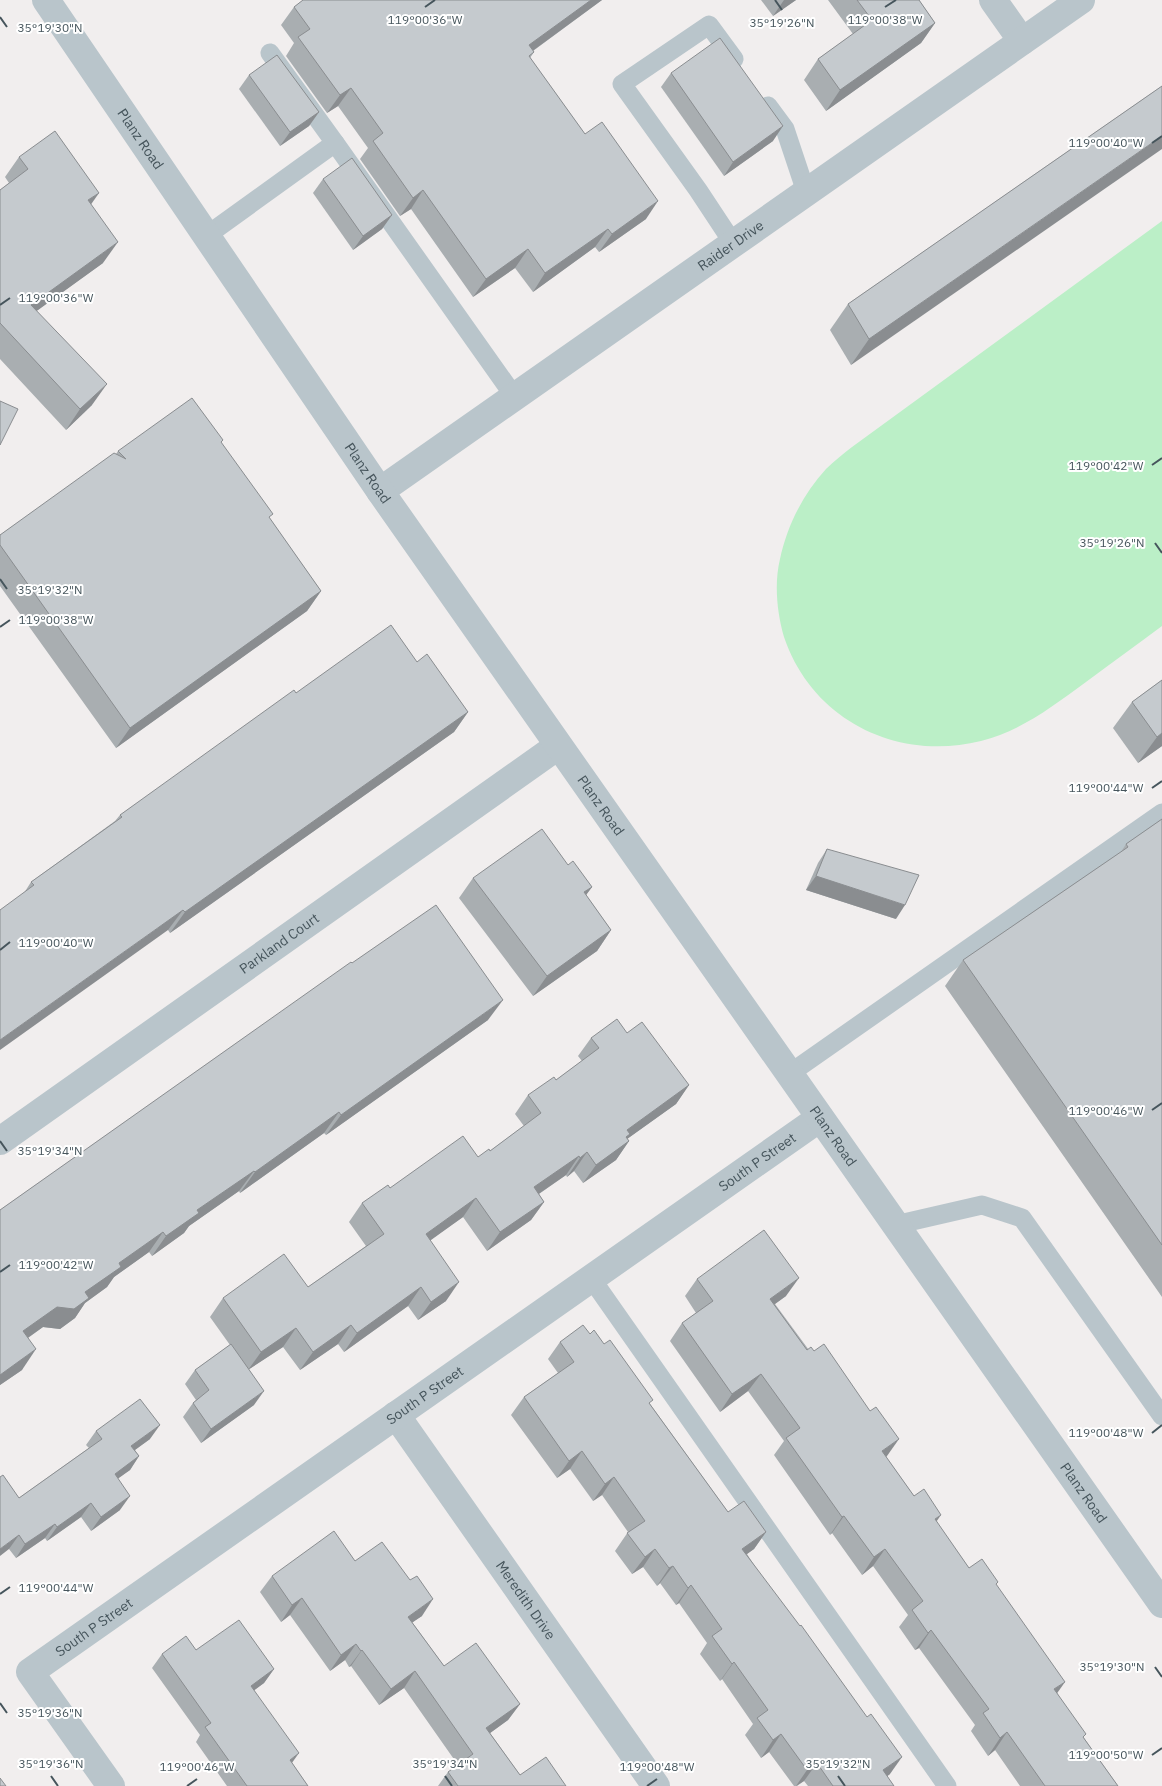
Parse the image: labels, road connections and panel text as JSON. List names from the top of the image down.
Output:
{
  "streets": {
    "street": [
      "Planz Road",
      "Raider Drive",
      "Parkland Court",
      "South P Street",
      "Meredith Drive"
    ]
  },
  "crossings": [
    ["Planz Road", "Raider Drive"],
    ["Planz Road", "Parkland Court"],
    ["Planz Road", "South P Street"],
    ["South P Street", "Meredith Drive"]
  ],
  "coordinates": [
    "119°00'36\"W",
    "119°00'38\"W",
    "35°19'26\"N",
    "35°19'30\"N",
    "119°00'40\"W",
    "119°00'42\"W",
    "35°19'32\"N",
    "119°00'44\"W",
    "119°00'46\"W",
    "35°19'34\"N",
    "119°00'48\"W",
    "35°19'36\"N",
    "119°00'50\"W"
  ]
}
